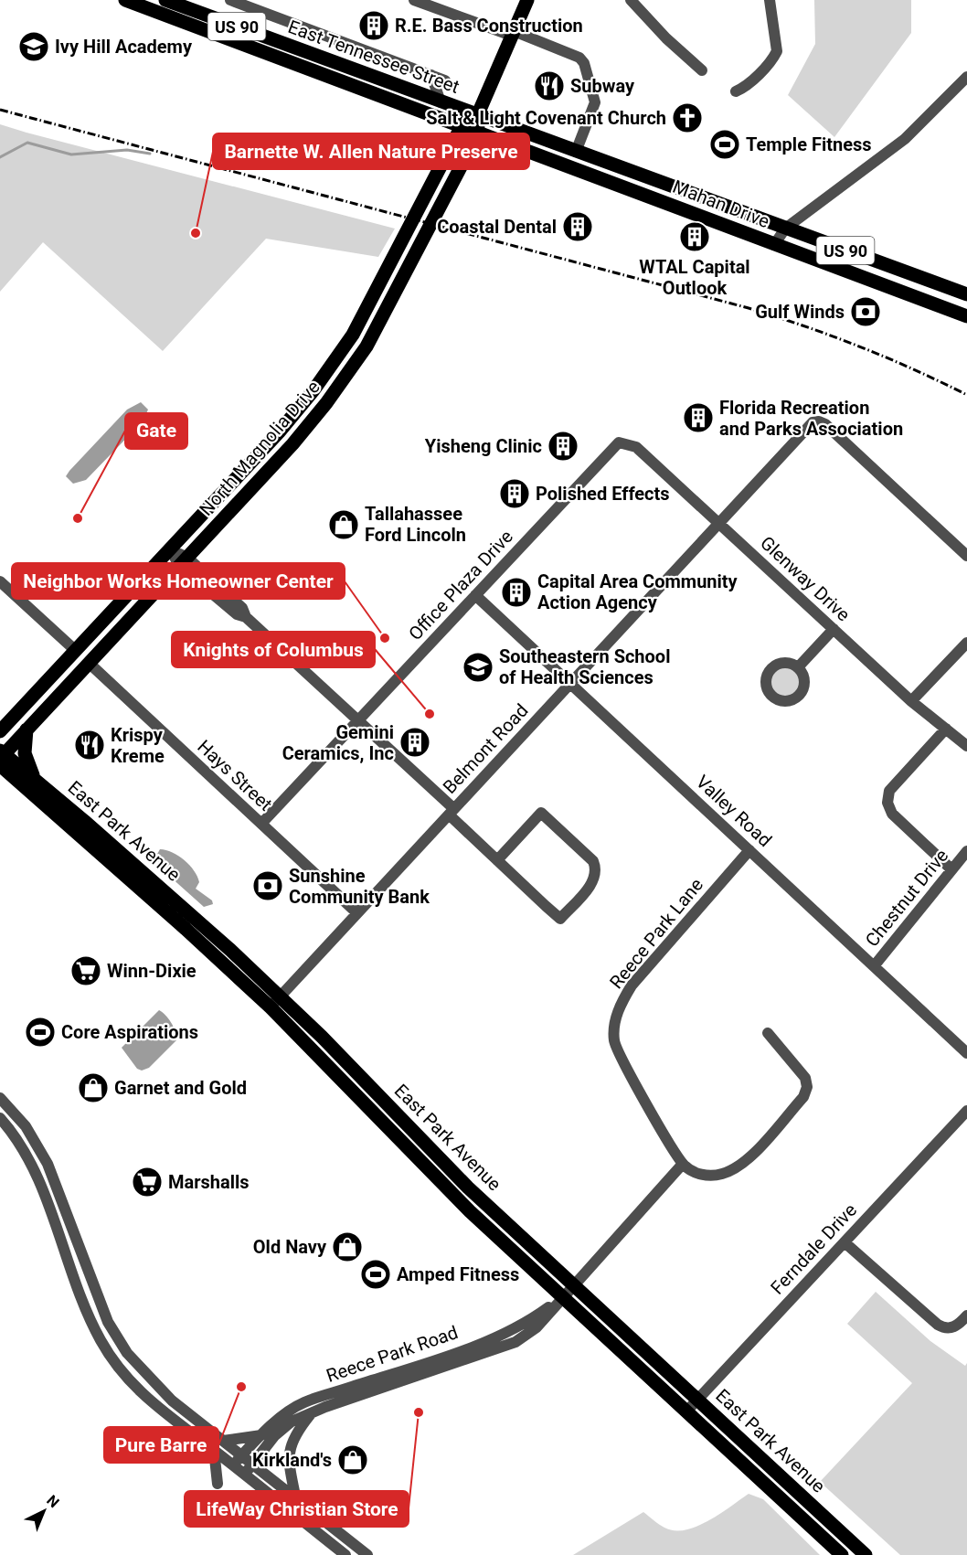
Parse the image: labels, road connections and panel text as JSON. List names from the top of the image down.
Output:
{
  "streets": {
    "main road": [
      "US 90",
      "East Tennessee Street",
      "Mahan Drive",
      "North Magnolia Drive",
      "East Park Avenue"
    ],
    "street": [
      "Glenway Drive",
      "Office Plaza Drive",
      "Belmont Road",
      "Hays Street",
      "Valley Road",
      "Chestnut Drive",
      "Reece Park Lane",
      "Ferndale Drive",
      "Reece Park Road"
    ]
  },
  "crossings": [
    ["East Tennessee Street", "Mahan Drive"],
    ["East Tennessee Street", "North Magnolia Drive"],
    ["Mahan Drive", "North Magnolia Drive"],
    ["North Magnolia Drive", "Hays Street"],
    ["North Magnolia Drive", "East Park Avenue"],
    ["Glenway Drive", "Office Plaza Drive"],
    ["Glenway Drive", "Belmont Road"],
    ["Office Plaza Drive", "Hays Street"],
    ["Office Plaza Drive", "Valley Road"],
    ["Belmont Road", "Hays Street"],
    ["Belmont Road", "Valley Road"],
    ["Belmont Road", "East Park Avenue"],
    ["Valley Road", "Chestnut Drive"],
    ["Valley Road", "Reece Park Lane"],
    ["East Park Avenue", "Ferndale Drive"],
    ["East Park Avenue", "Reece Park Road"]
  ],
  "places": {
    "building": [
      "R.E. Bass Construction",
      "Coastal Dental",
      "WTAL Capital Outlook",
      "Florida Recreation and Parks Association",
      "Yisheng Clinic",
      "Polished Effects",
      "Capital Area Community Action Agency",
      "Gemini Ceramics, Inc"
    ],
    "school or university": ["Ivy Hill Academy", "Southeastern School of Health Sciences"],
    "restaurant": ["Subway", "Krispy Kreme"],
    "church": ["Salt & Light Covenant Church"],
    "sports": ["Temple Fitness", "Core Aspirations", "Amped Fitness"],
    "other": [
      "Barnette W. Allen Nature Preserve",
      "Gate",
      "Neighbor Works Homeowner Center",
      "Knights of Columbus",
      "Pure Barre",
      "LifeWay Christian Store"
    ],
    "bank": ["Gulf Winds", "Sunshine Community Bank"],
    "shop": [
      "Tallahassee Ford Lincoln",
      "Garnet and Gold",
      "Old Navy",
      "Kirkland's"
    ],
    "supermarket": ["Winn-Dixie", "Marshalls"]
  },
  "north": "top right"
}
